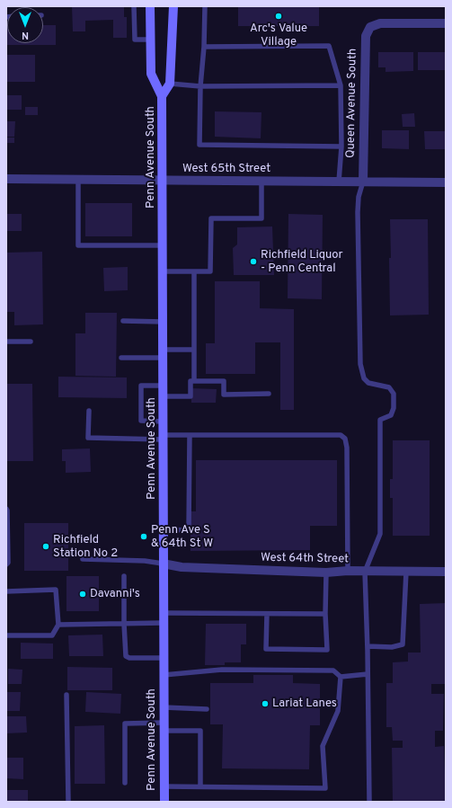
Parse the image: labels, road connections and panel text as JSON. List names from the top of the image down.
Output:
{
  "streets": {
    "main road": ["Penn Avenue South"],
    "street": ["Queen Avenue South", "West 65th Street", "West 64th Street"]
  },
  "crossings": [
    ["Queen Avenue South", "West 65th Street"],
    ["Penn Avenue South", "West 65th Street"],
    ["Penn Avenue South", "West 64th Street"]
  ],
  "places": [
    "Arc's Value Village",
    "Richfield Liquor - Penn Central",
    "Penn Ave S & 64th St W",
    "Richfield Station No 2",
    "Davanni's",
    "Lariat Lanes"
  ],
  "north": "bottom"
}
